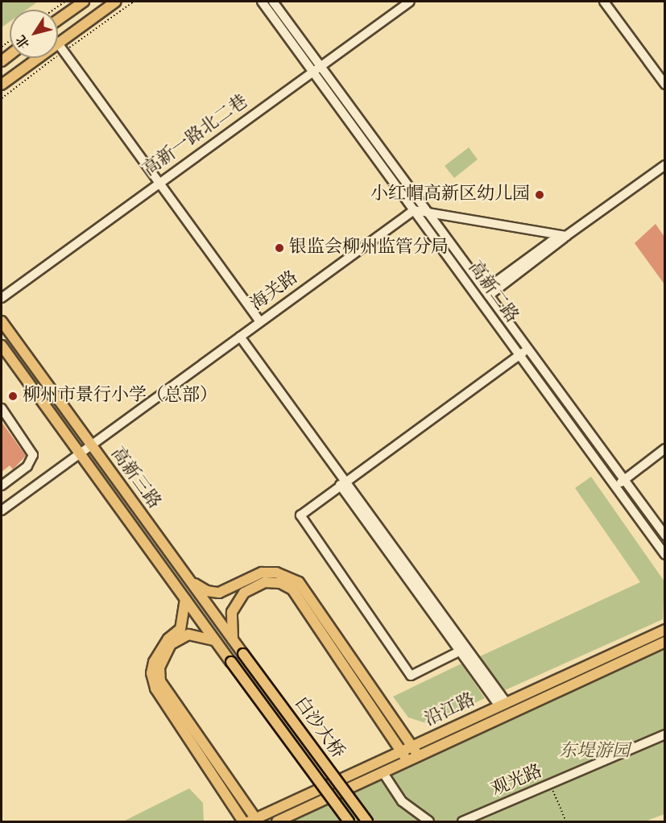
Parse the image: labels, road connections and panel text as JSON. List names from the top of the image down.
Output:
{
  "streets": {
    "main road": ["高新三路", "沿江路", "白沙大桥"],
    "street": [
      "高新一路北二巷",
      "海关路",
      "高新二路",
      "观光路"
    ]
  },
  "crossings": [
    ["高新一路北二巷", "高新二路"],
    ["海关路", "高新二路"],
    ["海关路", "高新三路"],
    ["高新三路", "白沙大桥"]
  ],
  "parks": ["东堤游园"],
  "places": ["小红帽高新区幼儿园", "银监会柳州监管分局", "柳州市景行小学（总部）"],
  "north": "bottom left"
}
